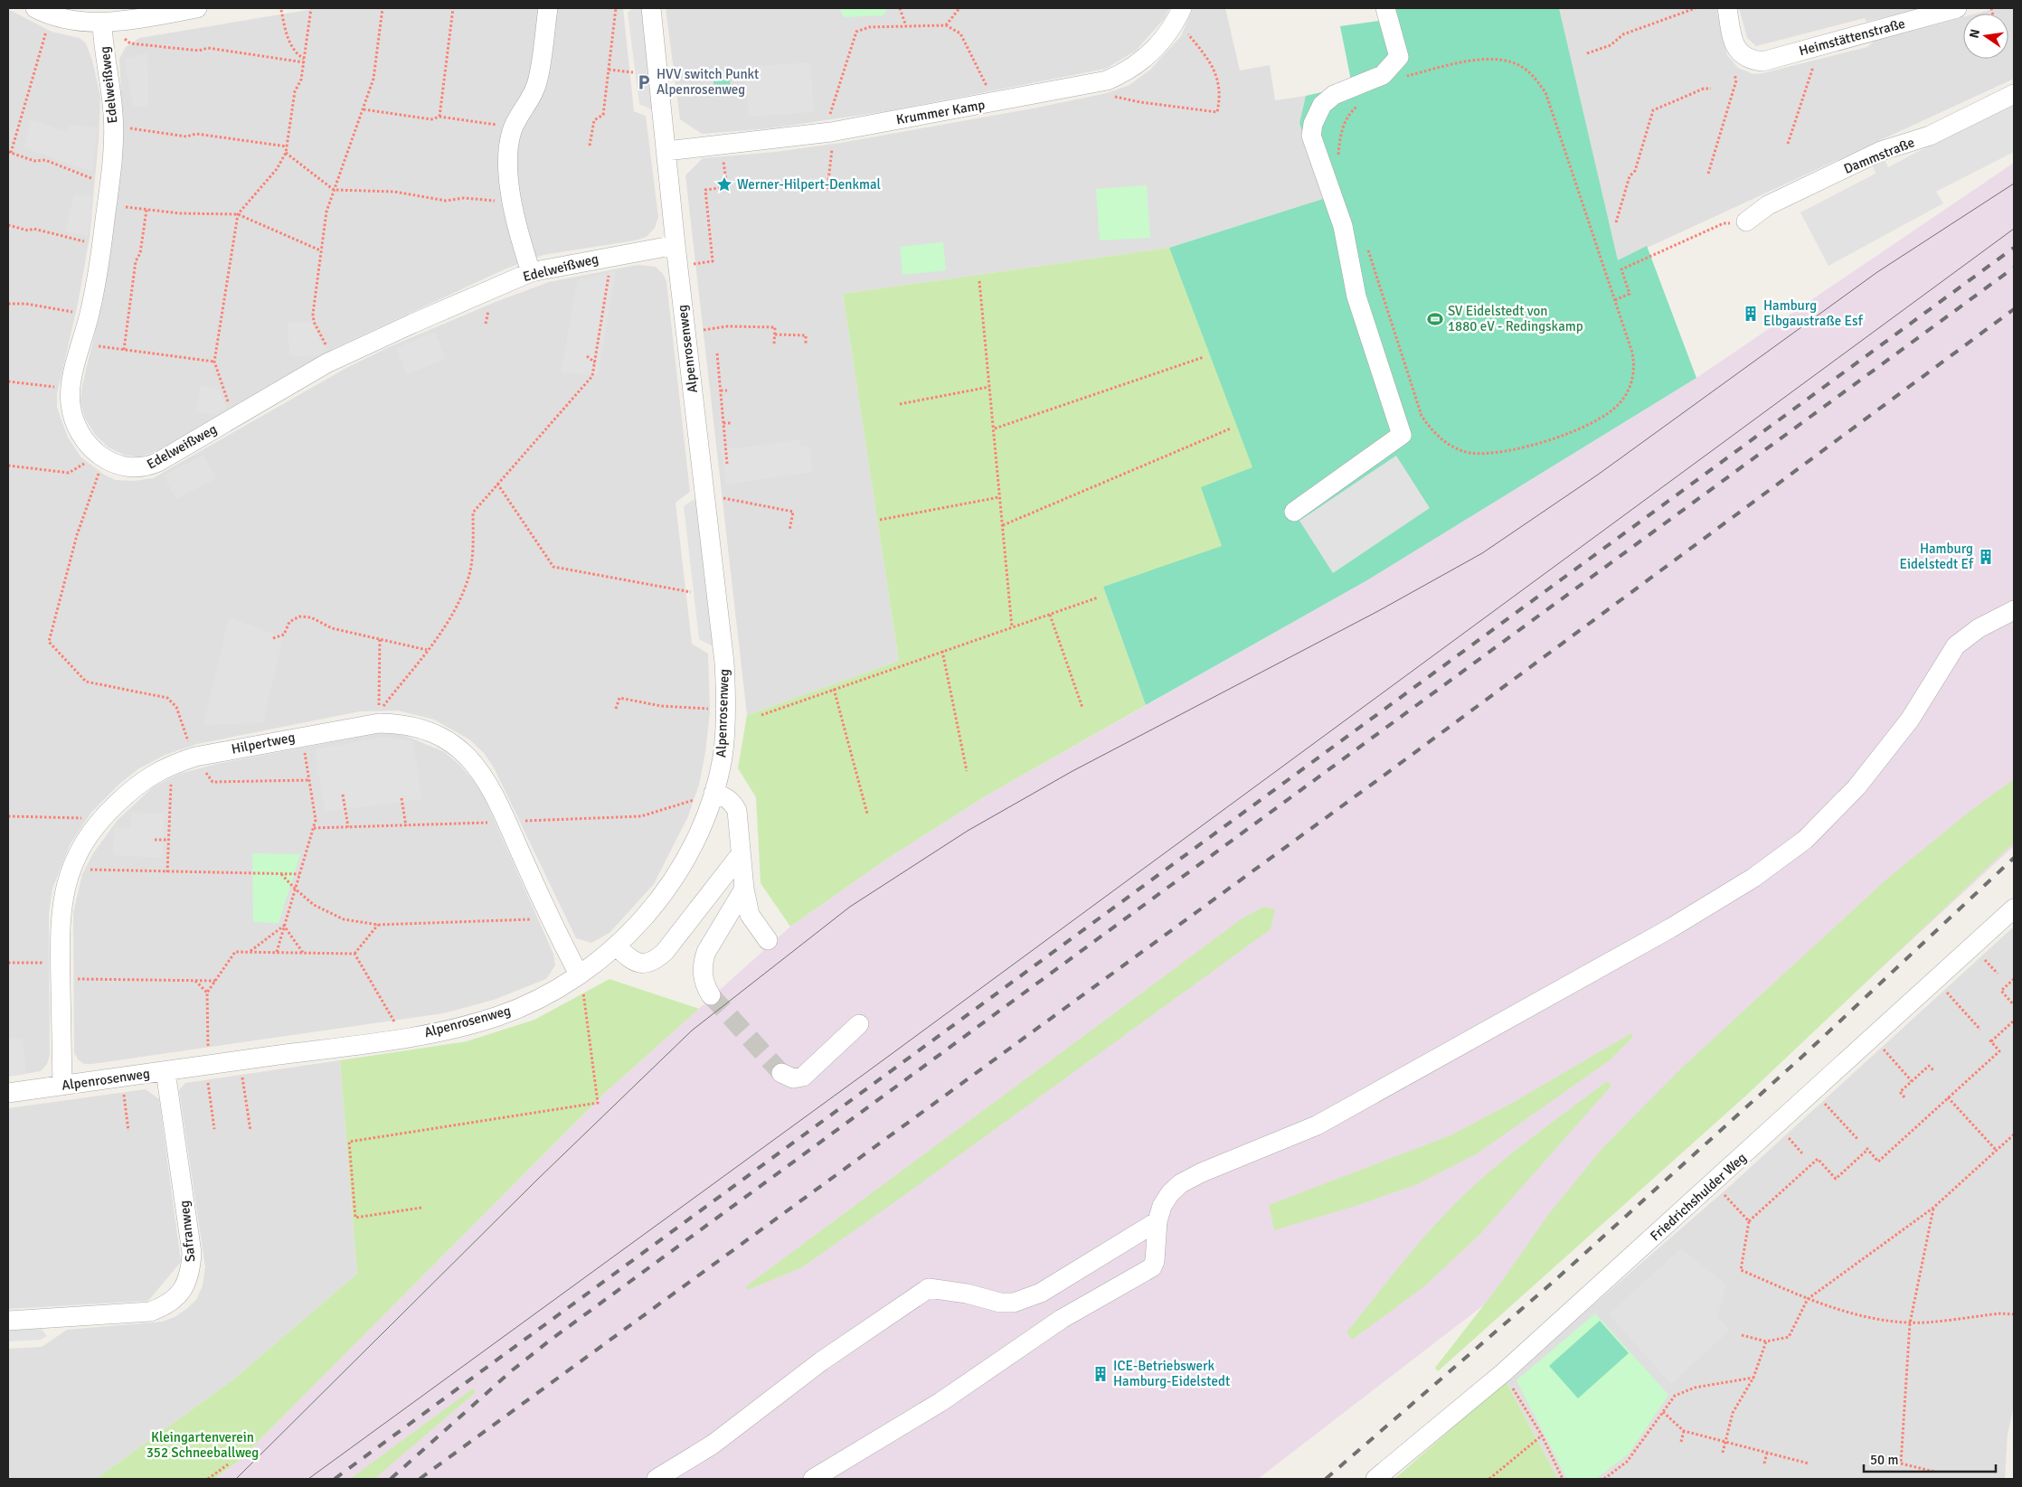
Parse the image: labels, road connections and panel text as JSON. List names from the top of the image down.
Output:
{
  "streets": {
    "street": [
      "Heimstättenstraße",
      "Edelweißweg",
      "Krummer Kamp",
      "Dammstraße",
      "Alpenrosenweg",
      "Hilpertweg",
      "Friedrichshulder Weg",
      "Safranweg"
    ]
  },
  "crossings": [
    ["Edelweißweg", "Alpenrosenweg"],
    ["Krummer Kamp", "Alpenrosenweg"],
    ["Alpenrosenweg", "Hilpertweg"],
    ["Alpenrosenweg", "Safranweg"]
  ],
  "parks": ["Kleingartenverein 352 Schneeballweg"],
  "places": {
    "parking": ["HVV switch Punkt Alpenrosenweg"],
    "place": ["Werner-Hilpert-Denkmal"],
    "building": ["Hamburg Elbgaustraße Esf", "Hamburg Eidelstedt Ef", "ICE-Betriebswerk Hamburg-Eidelstedt"],
    "sports": ["SV Eidelstedt von 1880 eV - Redingskamp"]
  },
  "scale_bar": "50 m",
  "north": "left"
}
